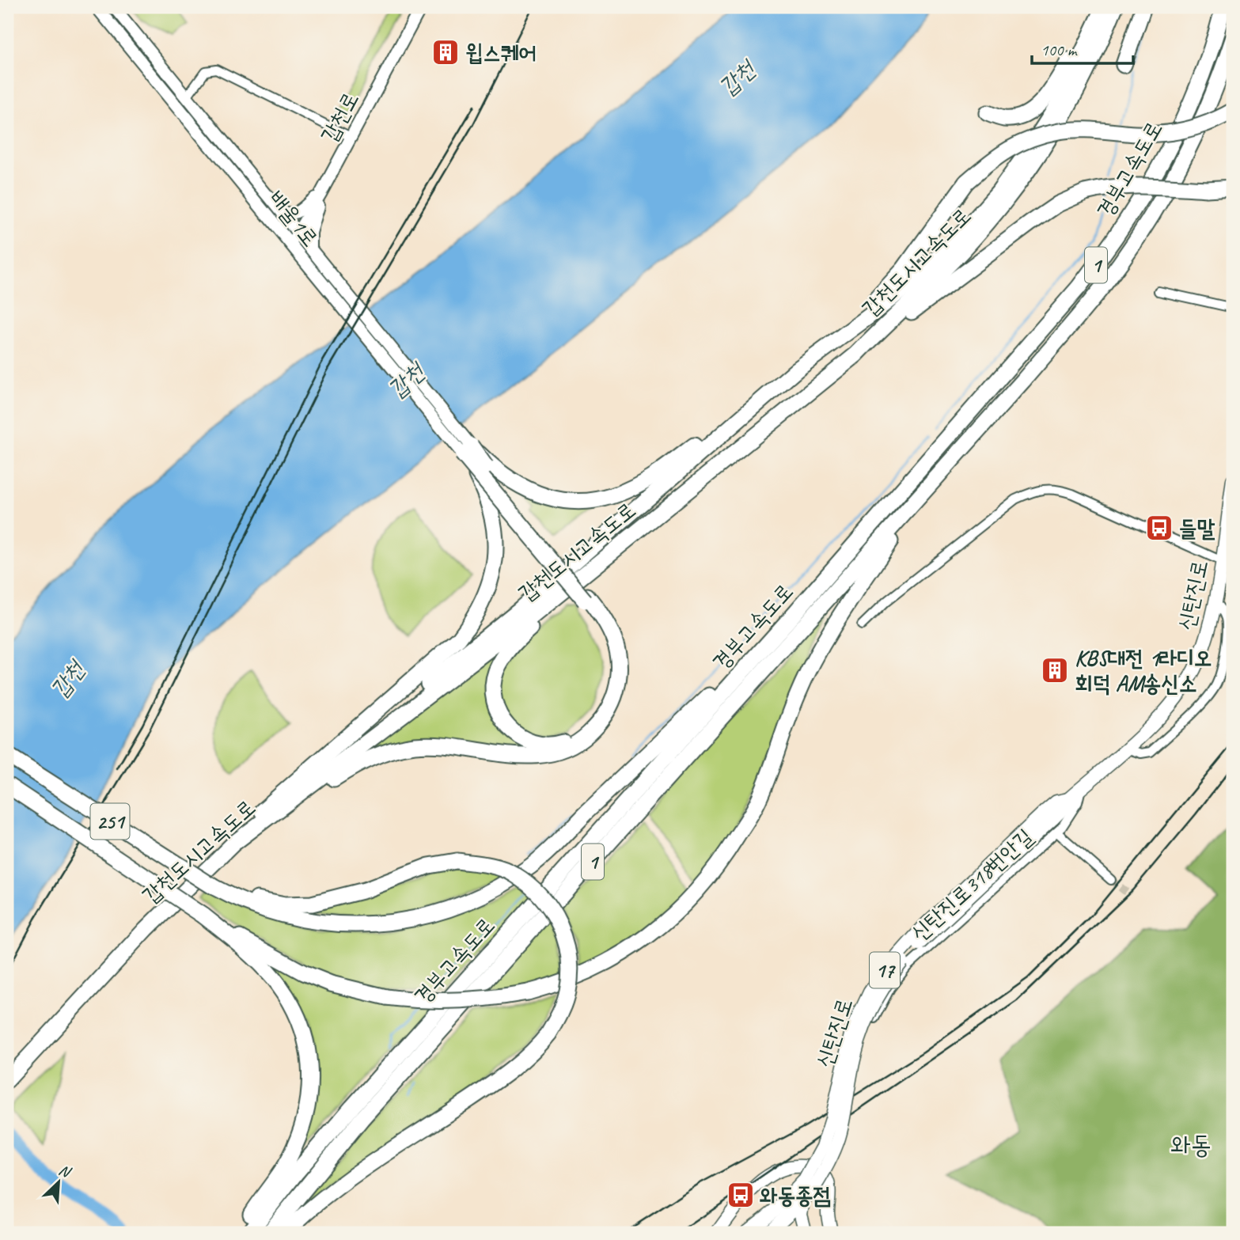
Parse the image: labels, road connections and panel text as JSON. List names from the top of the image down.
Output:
{
  "streets": {
    "highway": [
      "경부고속도로",
      "갑천도시고속도로",
      "1",
      "251"
    ],
    "main road": [
      "갑천로",
      "배울1로",
      "신탄진로",
      "17"
    ],
    "street": ["신탄진로318번안길"]
  },
  "crossings": [
    ["갑천로", "배울1로"],
    ["신탄진로", "신탄진로318번안길"]
  ],
  "districts": ["와동"],
  "water": ["갑천"],
  "places": {
    "building": ["윕스퀘어", "KBS대전 1라디오 회덕 AM송신소"],
    "bus stop": ["들말", "와동종점"]
  },
  "scale_bar": "100 m",
  "north": "top right"
}
